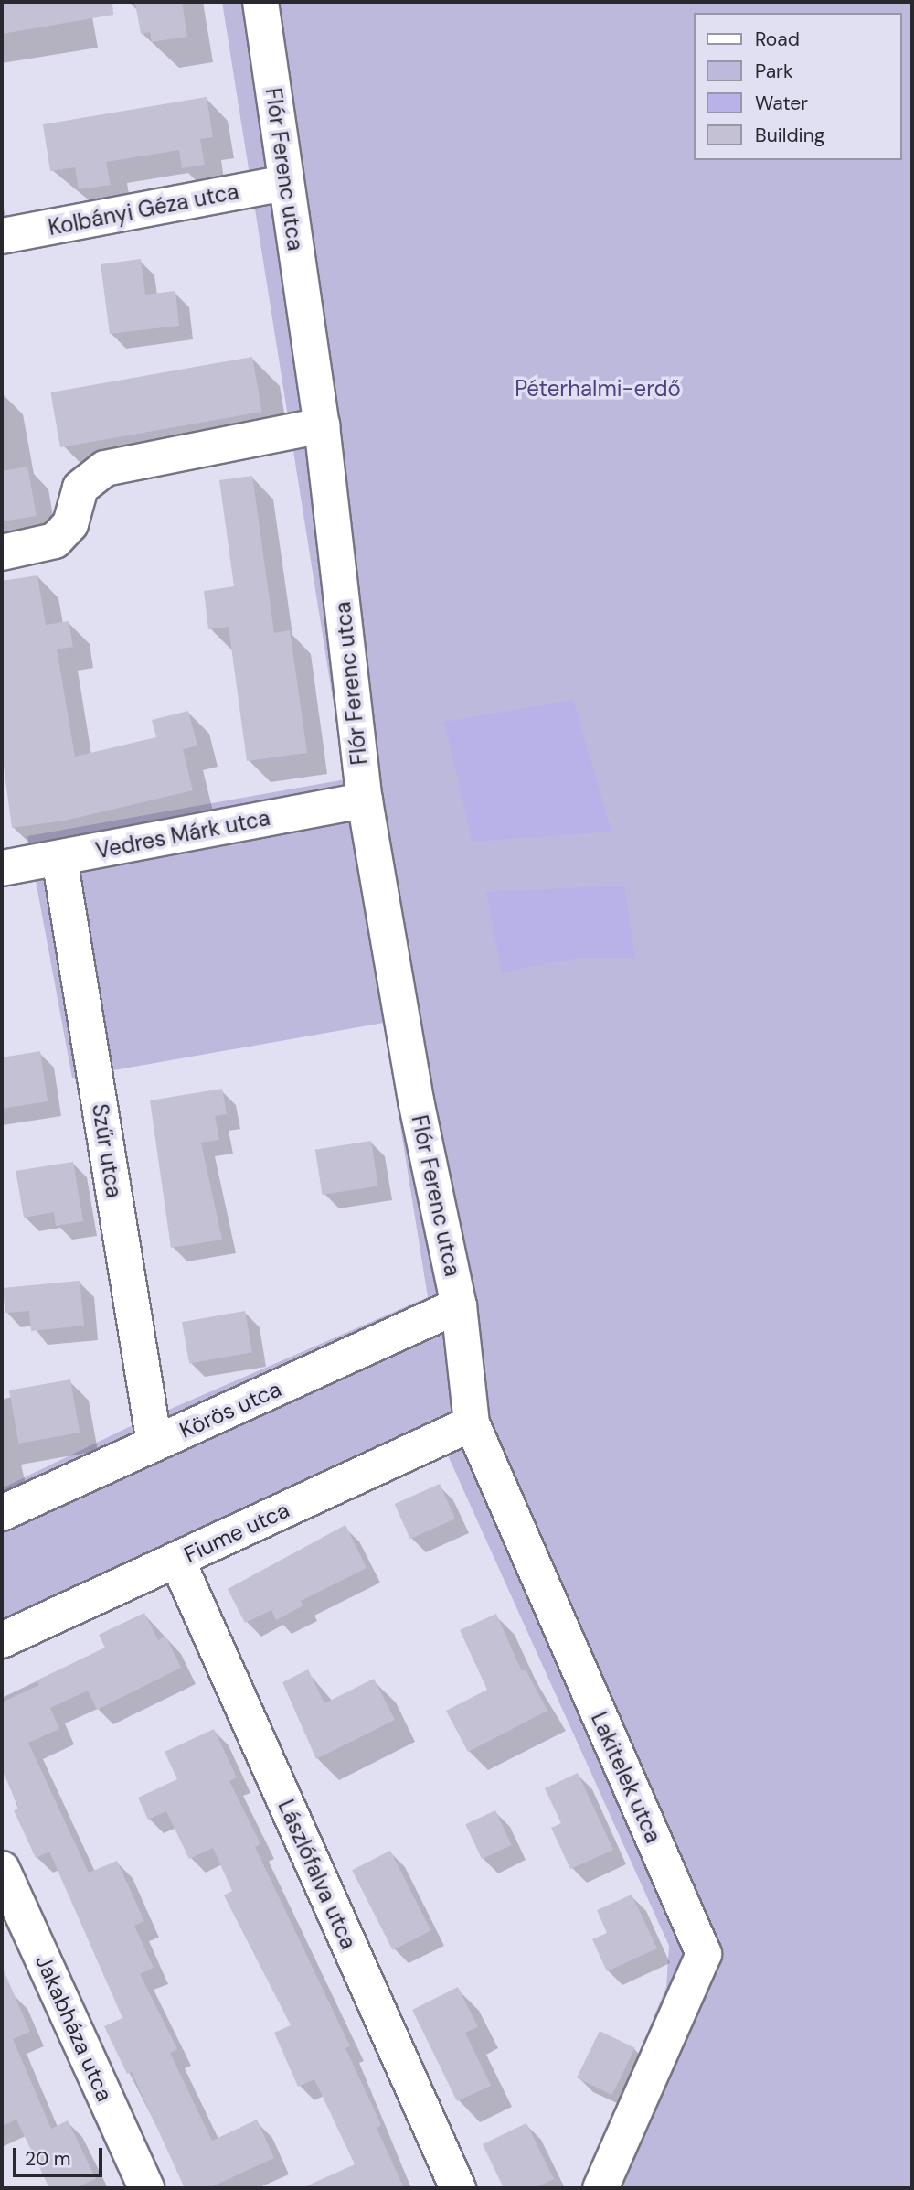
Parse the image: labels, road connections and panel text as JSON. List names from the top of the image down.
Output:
{
  "streets": {
    "street": [
      "Flór Ferenc utca",
      "Kolbányi Géza utca",
      "Vedres Márk utca",
      "Szűr utca",
      "Körös utca",
      "Fiume utca",
      "Lakitelek utca",
      "Lászlófalva utca",
      "Jakabháza utca"
    ]
  },
  "crossings": [
    ["Flór Ferenc utca", "Kolbányi Géza utca"],
    ["Flór Ferenc utca", "Vedres Márk utca"],
    ["Flór Ferenc utca", "Körös utca"],
    ["Flór Ferenc utca", "Lakitelek utca"],
    ["Vedres Márk utca", "Szűr utca"],
    ["Szűr utca", "Körös utca"],
    ["Fiume utca", "Lakitelek utca"],
    ["Fiume utca", "Lászlófalva utca"]
  ],
  "parks": ["Péterhalmi-erdő"],
  "legend": [
    "Road",
    "Park",
    "Water",
    "Building"
  ],
  "scale_bar": "20 m"
}
